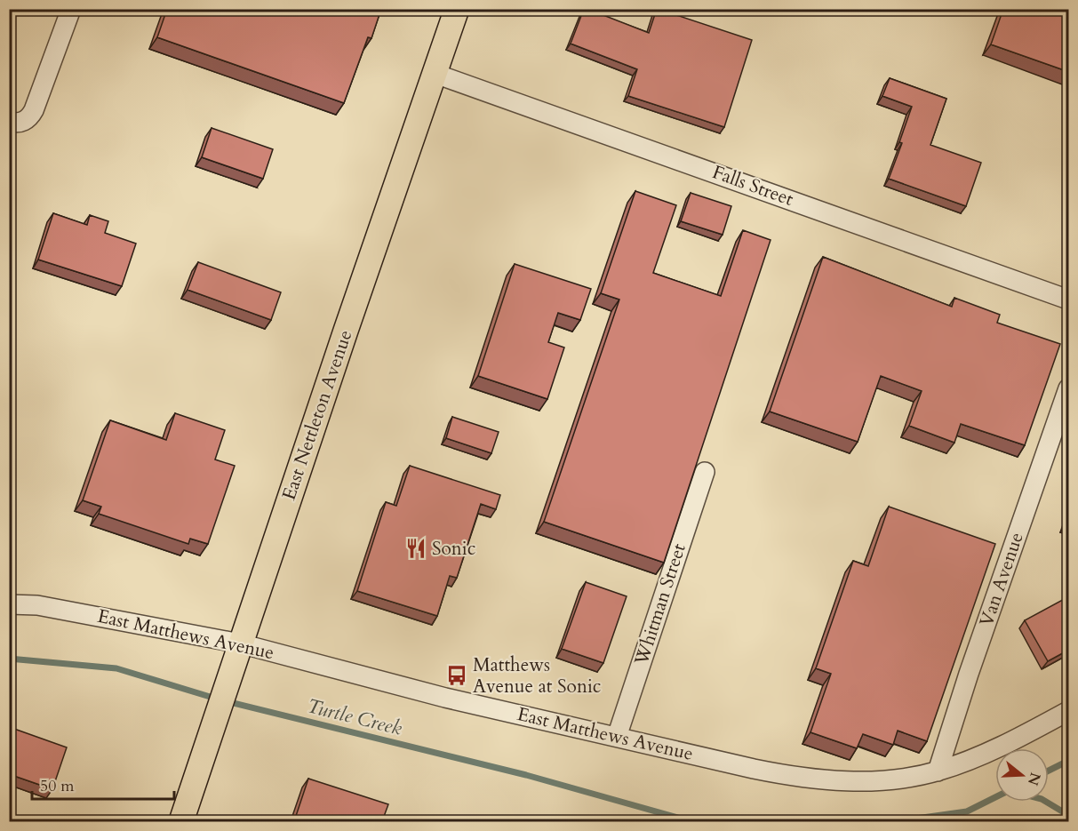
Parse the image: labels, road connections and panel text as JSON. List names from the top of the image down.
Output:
{
  "streets": {
    "main road": ["East Nettleton Avenue"],
    "street": [
      "Falls Street",
      "Van Avenue",
      "Whitman Street",
      "East Matthews Avenue"
    ]
  },
  "crossings": [
    ["Falls Street", "East Nettleton Avenue"],
    ["East Nettleton Avenue", "East Matthews Avenue"],
    ["Van Avenue", "East Matthews Avenue"],
    ["Whitman Street", "East Matthews Avenue"]
  ],
  "water": ["Turtle Creek"],
  "places": {
    "restaurant": ["Sonic"],
    "bus stop": ["Matthews Avenue at Sonic"]
  },
  "scale_bar": "50 m",
  "north": "right"
}
